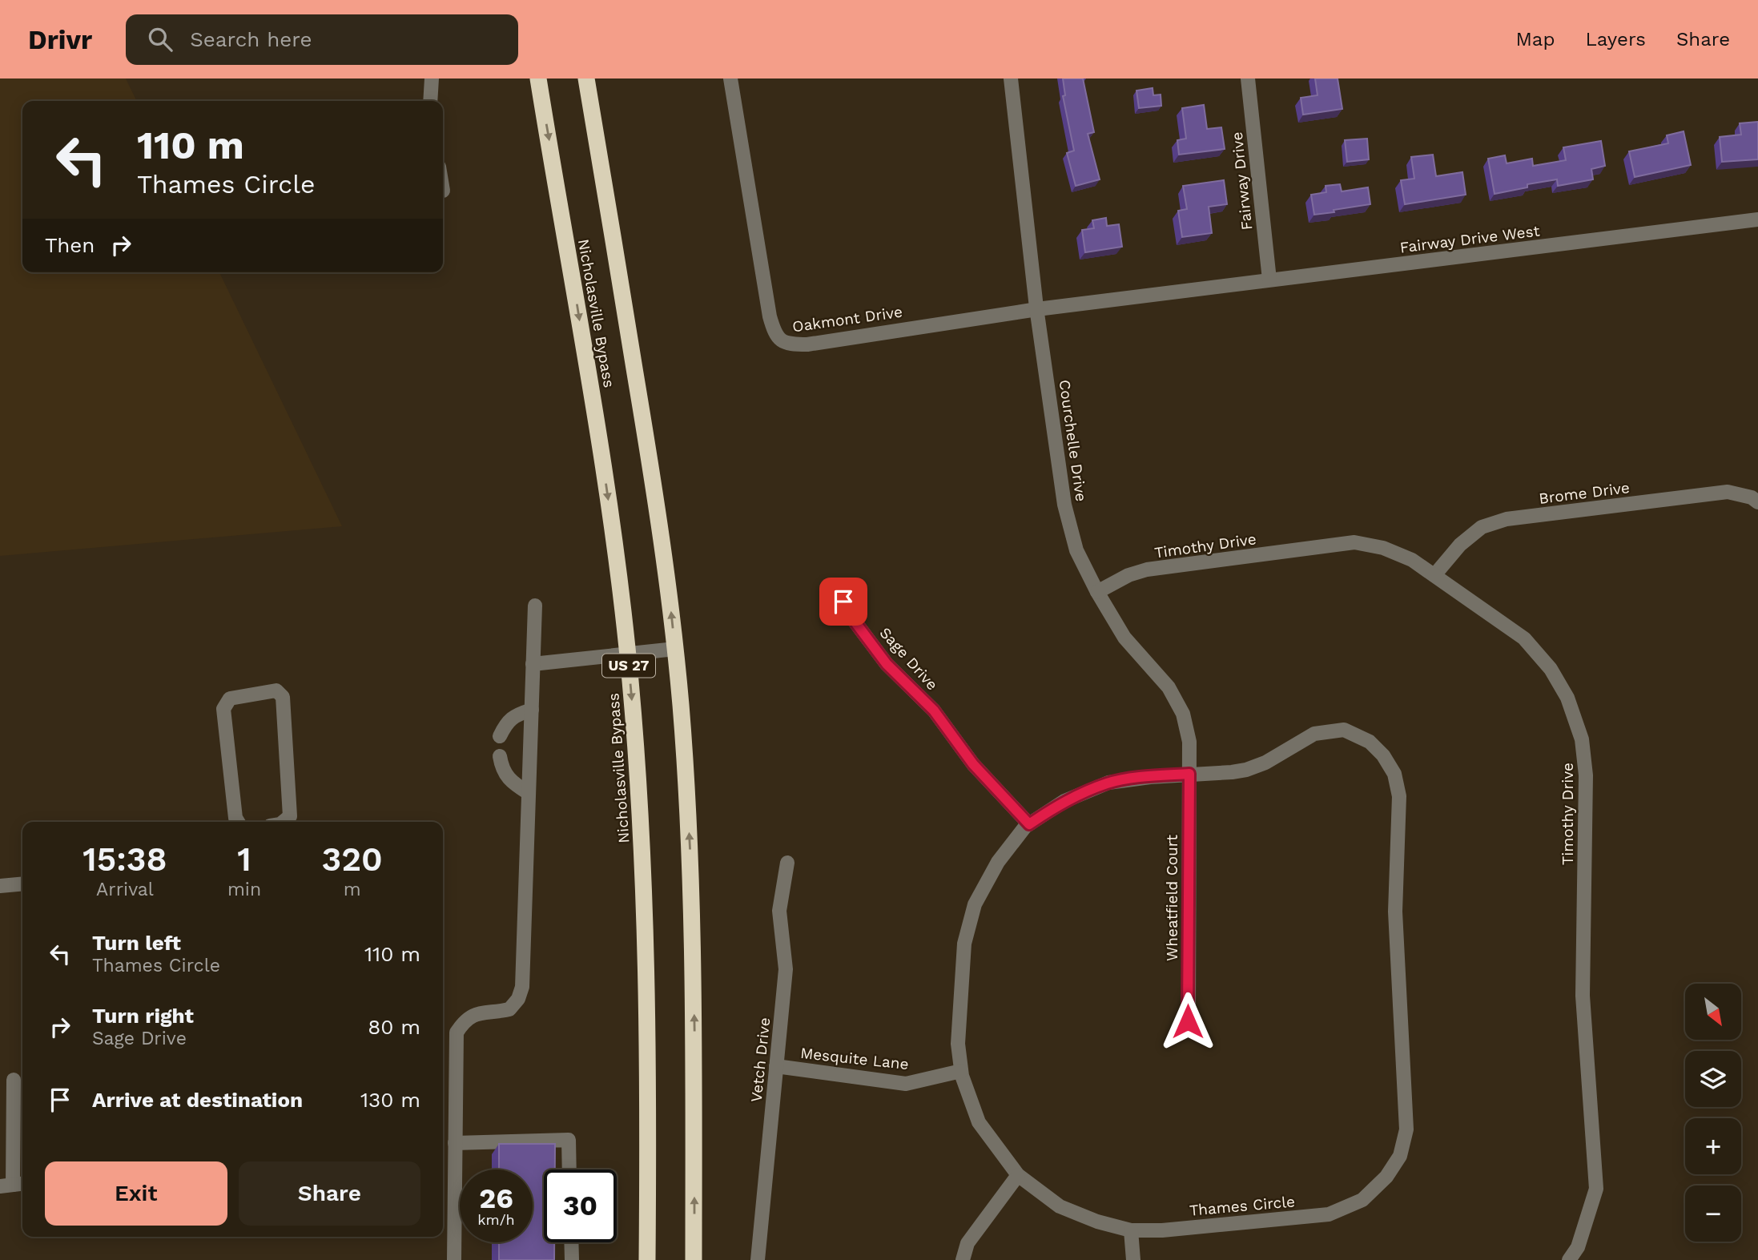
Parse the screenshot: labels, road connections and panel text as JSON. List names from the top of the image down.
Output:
{
  "streets": {
    "highway": ["Nicholasville Bypass", "US 27"],
    "street": [
      "Fairway Drive",
      "Fairway Drive West",
      "Oakmont Drive",
      "Courchelle Drive",
      "Brome Drive",
      "Timothy Drive",
      "Sage Drive",
      "Wheatfield Court",
      "Mesquite Lane",
      "Vetch Drive",
      "Thames Circle"
    ]
  },
  "crossings": [
    ["Fairway Drive", "Fairway Drive West"],
    ["Fairway Drive West", "Oakmont Drive"],
    ["Oakmont Drive", "Courchelle Drive"],
    ["Courchelle Drive", "Timothy Drive"],
    ["Courchelle Drive", "Wheatfield Court"],
    ["Courchelle Drive", "Thames Circle"],
    ["Brome Drive", "Timothy Drive"],
    ["Sage Drive", "Thames Circle"],
    ["Wheatfield Court", "Thames Circle"],
    ["Mesquite Lane", "Vetch Drive"],
    ["Mesquite Lane", "Thames Circle"]
  ],
  "north": "bottom right",
  "page": {
    "header": "Drivr",
    "search": "Search here",
    "nav": ["Map", "Layers", "Share"],
    "turn": ["110 m", "Thames Circle"],
    "then": "Then",
    "eta": [
      "15:38",
      "Arrival",
      "1",
      "min",
      "320",
      "m"
    ],
    "list": [
      {
        "name": "Turn left",
        "note": "Thames Circle",
        "value": "110 m"
      },
      {
        "name": "Turn right",
        "note": "Sage Drive",
        "value": "80 m"
      },
      {
        "name": "Arrive at destination",
        "value": "130 m"
      }
    ],
    "map_buttons": ["+", "−"],
    "buttons": ["Exit", "Share"],
    "speed": "26 km/h",
    "limit": "30"
  }
}
